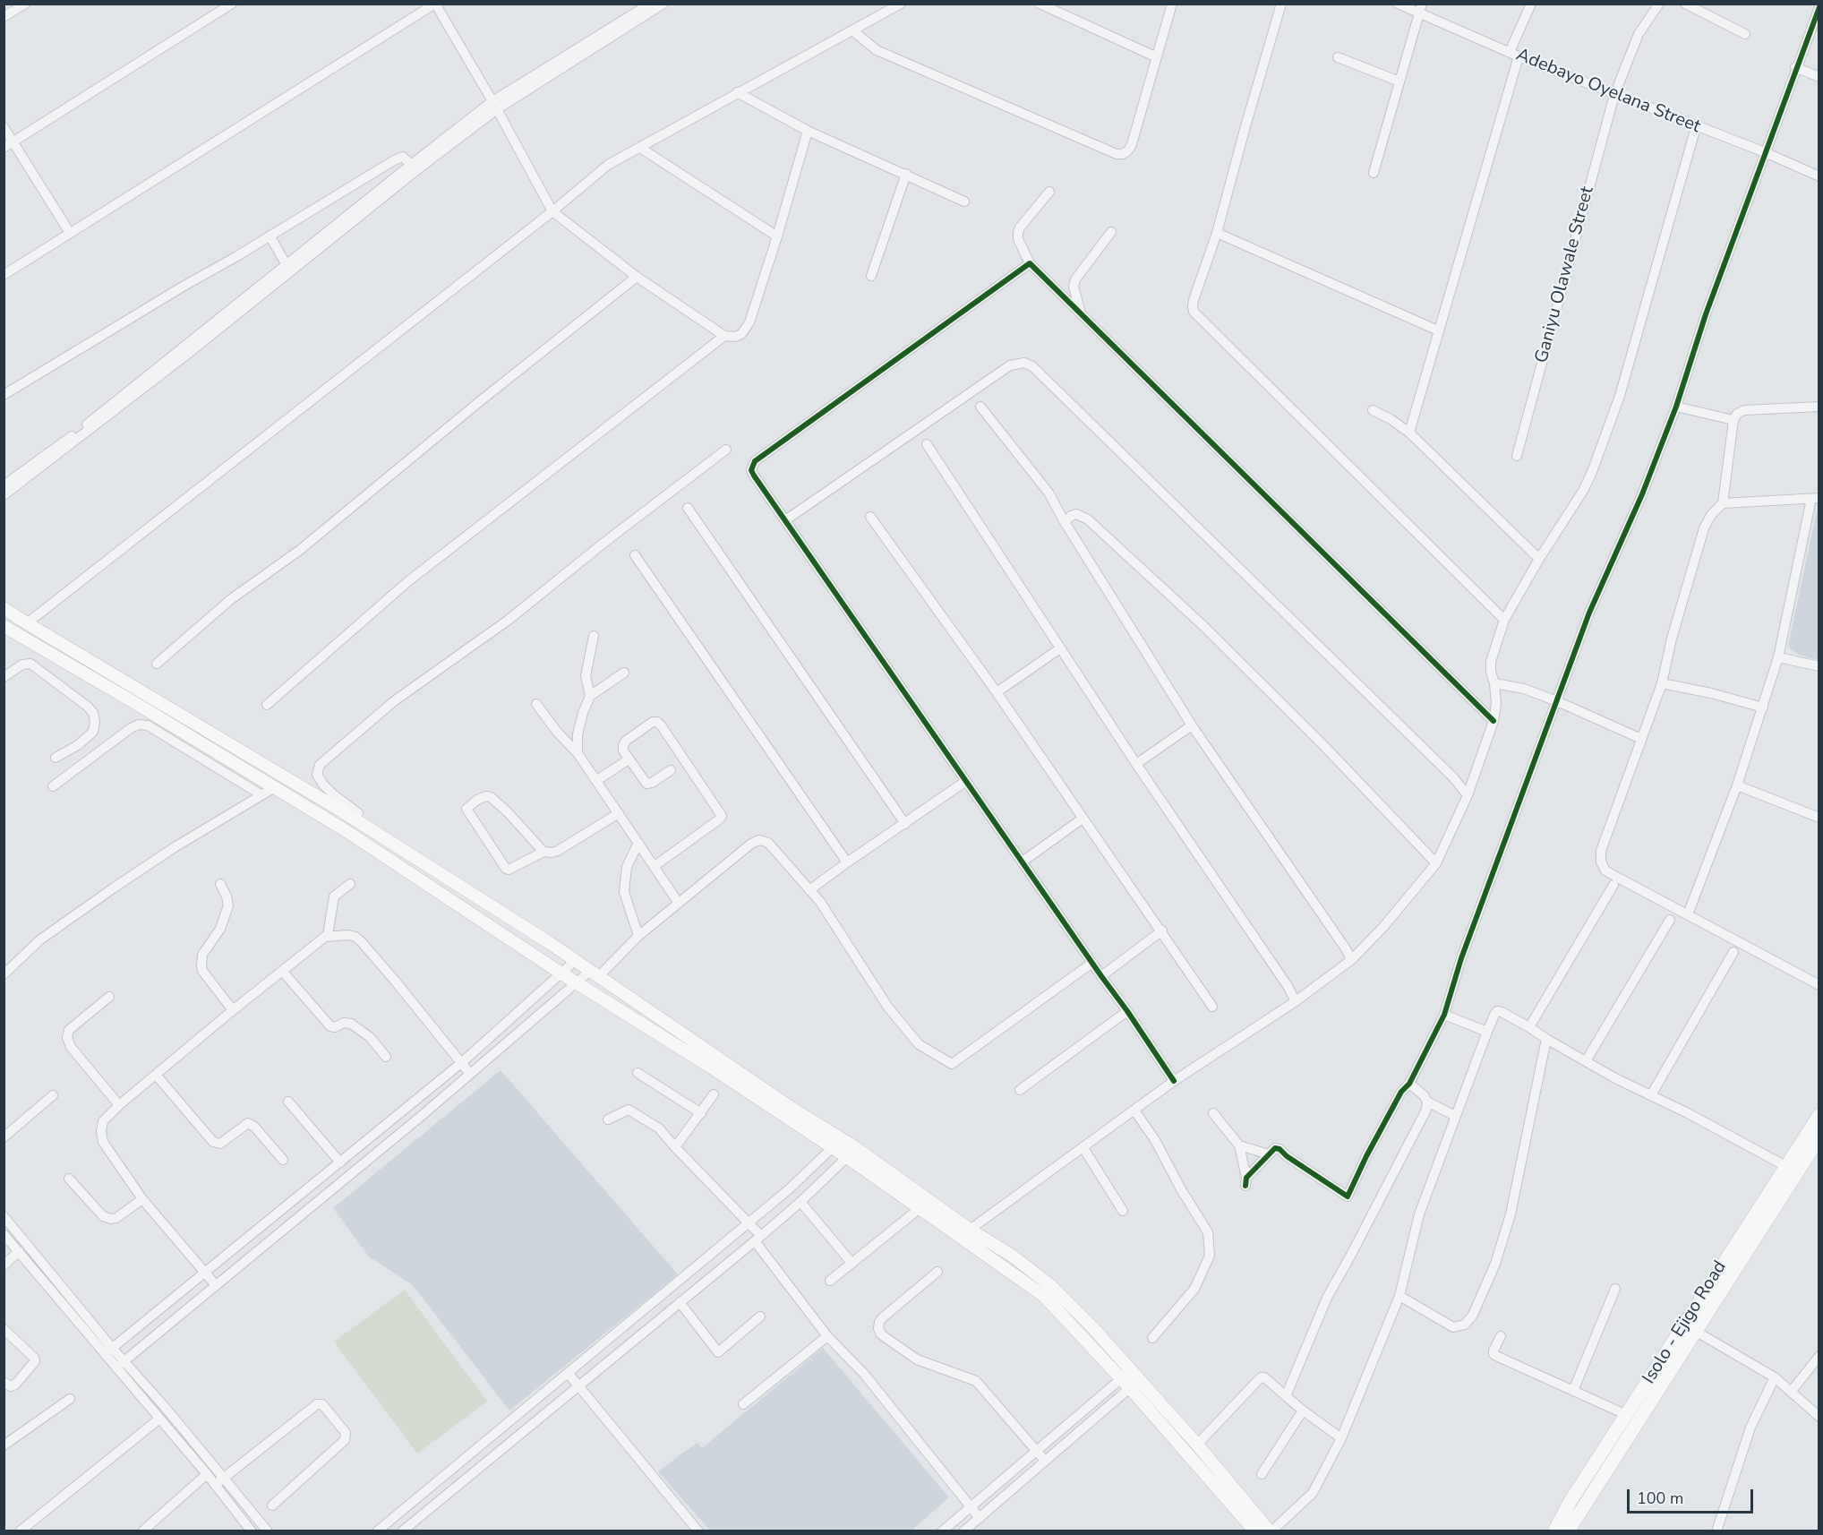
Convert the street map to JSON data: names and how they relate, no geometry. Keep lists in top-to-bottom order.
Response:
{
  "streets": {
    "main road": ["Isolo - Ejigo Road"],
    "street": ["Adebayo Oyelana Street", "Ganiyu Olawale Street"]
  },
  "crossings": [
    ["Adebayo Oyelana Street", "Ganiyu Olawale Street"]
  ],
  "scale_bar": "100 m"
}
